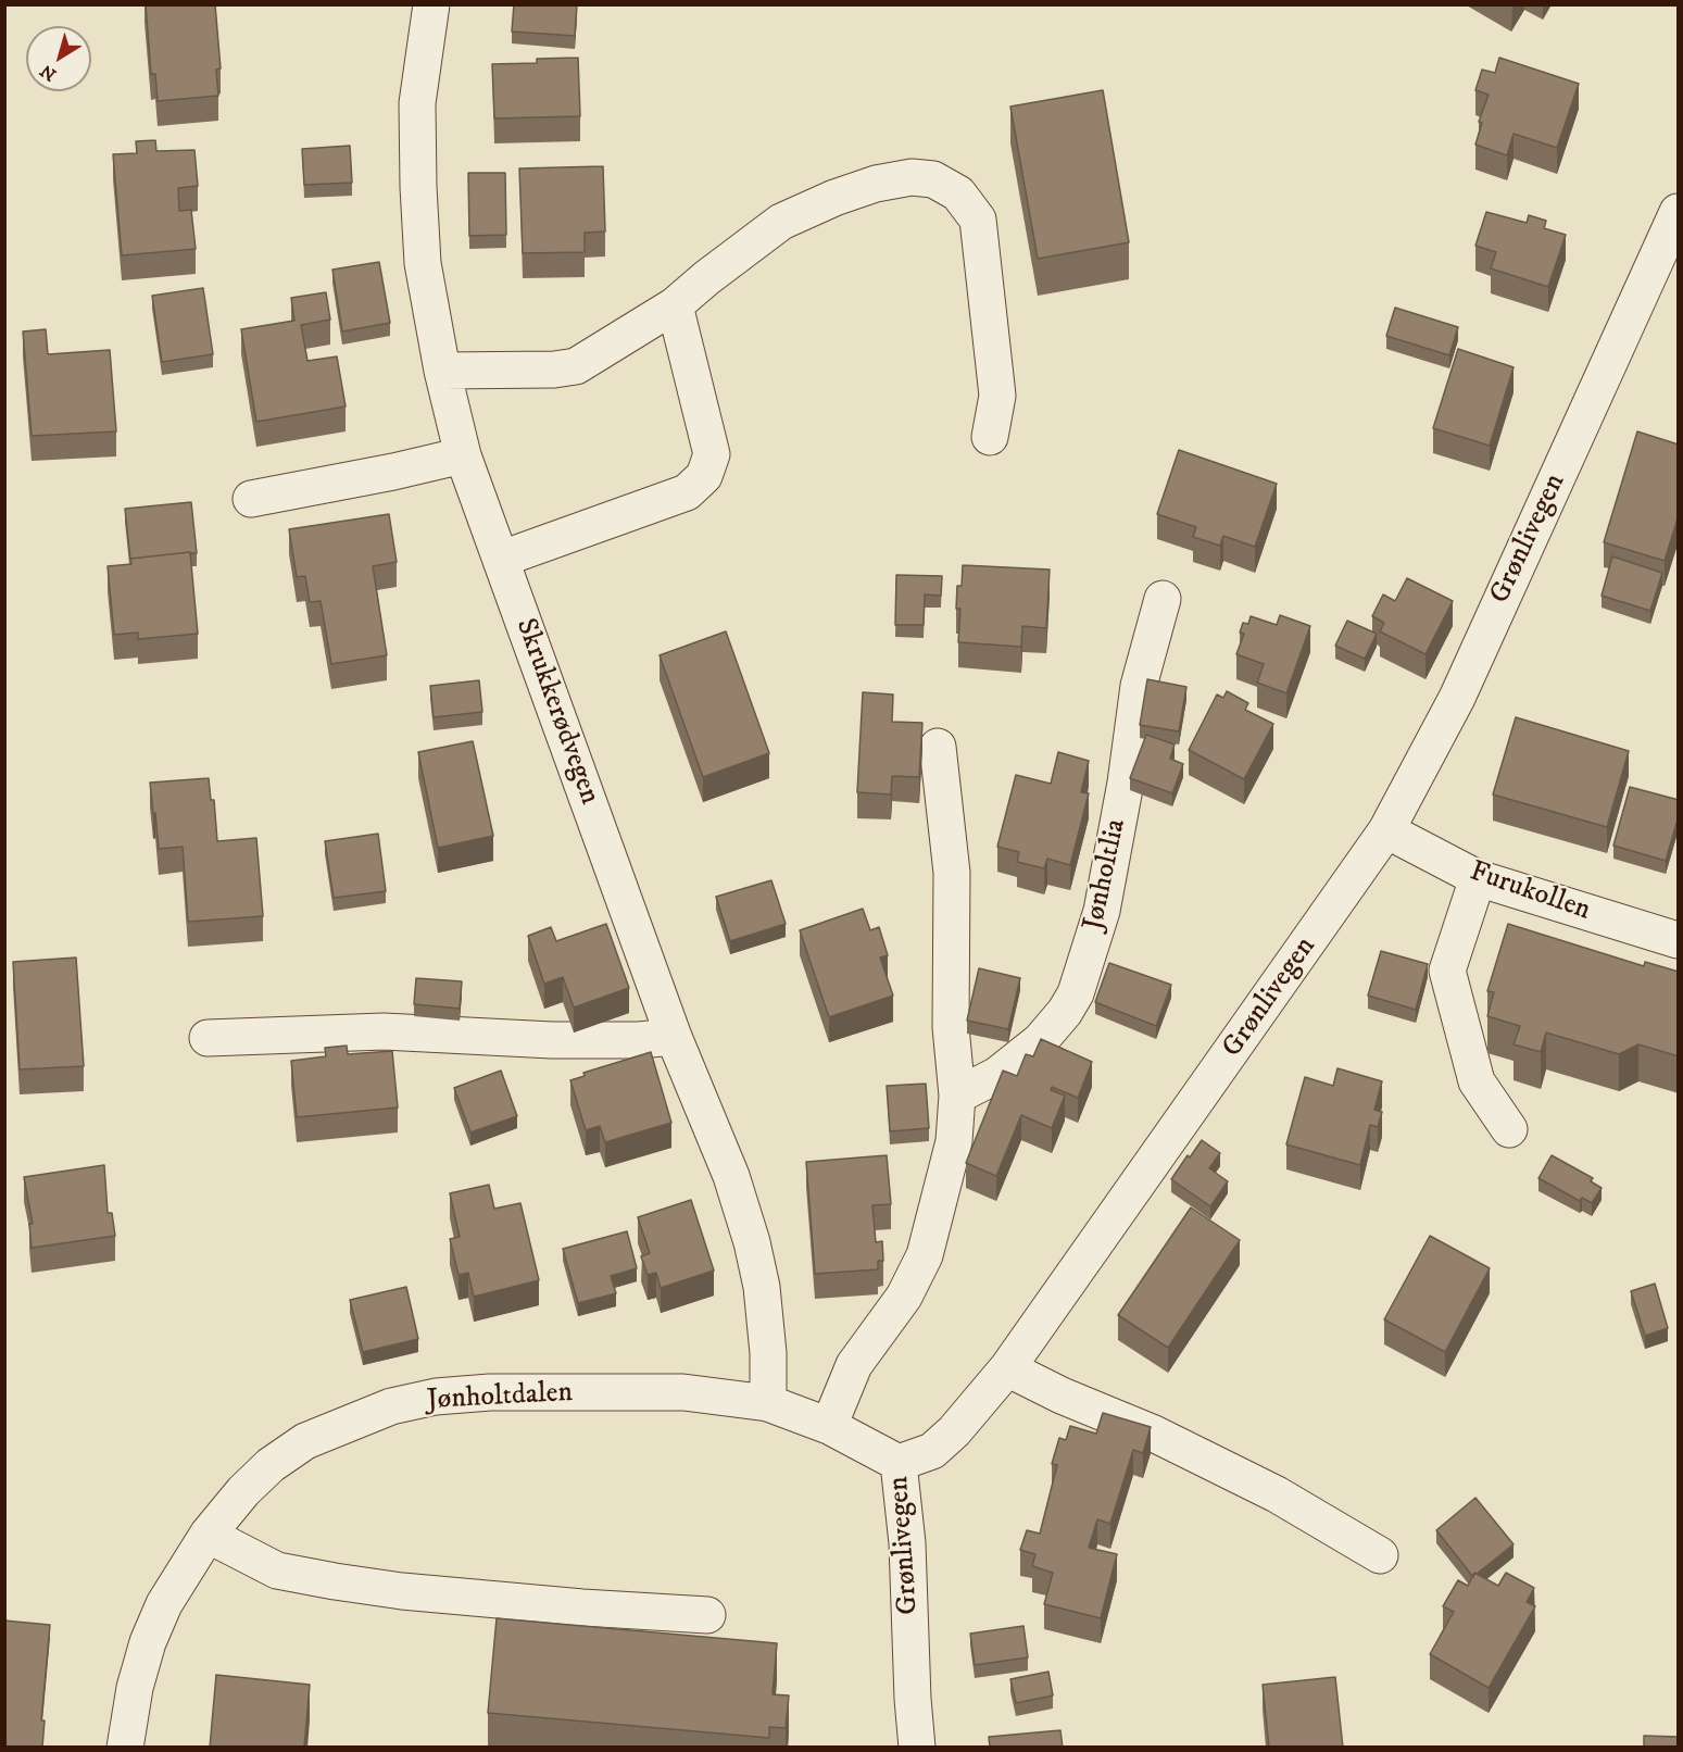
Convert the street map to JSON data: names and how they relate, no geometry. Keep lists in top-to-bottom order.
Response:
{
  "streets": {
    "street": [
      "Grønlivegen",
      "Skrukkerødvegen",
      "Jønholtlia",
      "Furukollen",
      "Jønholtdalen"
    ]
  },
  "crossings": [
    ["Grønlivegen", "Furukollen"],
    ["Grønlivegen", "Jønholtdalen"],
    ["Skrukkerødvegen", "Jønholtdalen"]
  ],
  "north": "bottom left"
}
